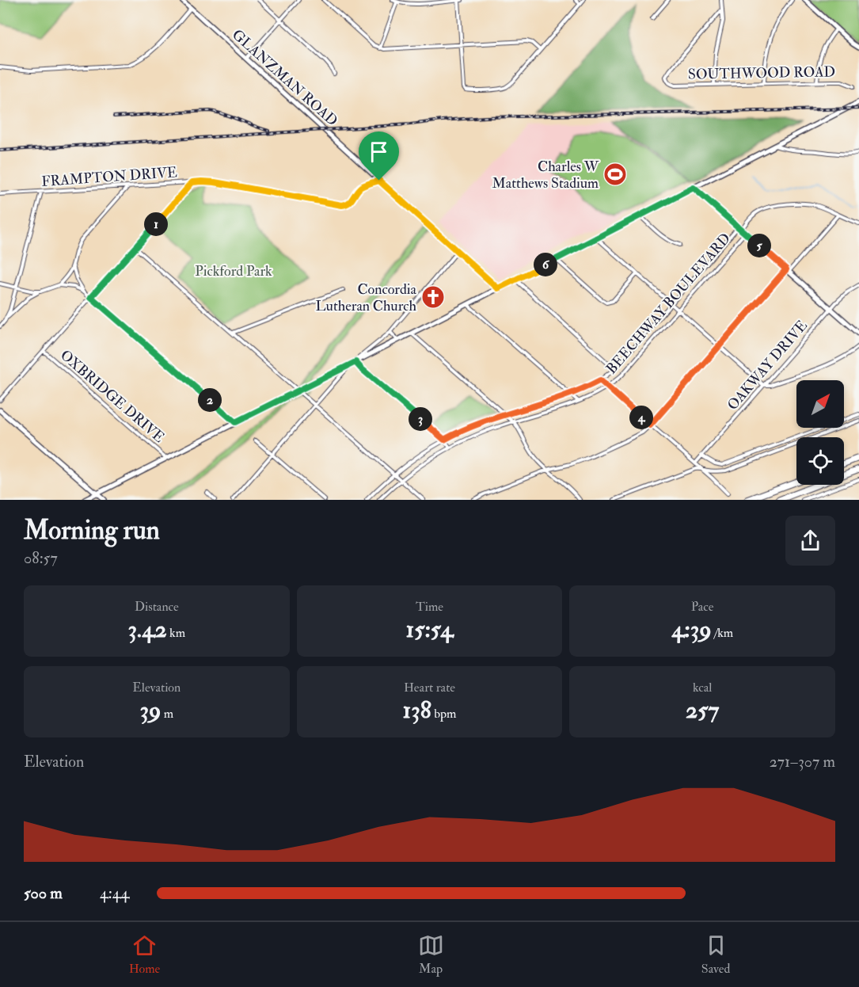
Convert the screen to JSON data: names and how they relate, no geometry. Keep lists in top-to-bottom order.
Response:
{
  "streets": {
    "main road": ["GLANZMAN ROAD"],
    "street": [
      "SOUTHWOOD ROAD",
      "FRAMPTON DRIVE",
      "BEECHWAY BOULEVARD",
      "OAKWAY DRIVE",
      "OXBRIDGE DRIVE"
    ]
  },
  "crossings": [
    ["GLANZMAN ROAD", "FRAMPTON DRIVE"]
  ],
  "parks": ["Pickford Park"],
  "places": {
    "sports": ["Charles W Matthews Stadium"],
    "church": ["Concordia Lutheran Church"]
  },
  "north": "top right",
  "page": {
    "pins": [
      "1",
      "5",
      "6",
      "2",
      "4",
      "3"
    ],
    "heading": ["Morning run", "08:57"],
    "stats": [
      ["Distance", "3.42 km"],
      ["Time", "15:54"],
      ["Pace", "4:39 /km"],
      ["Elevation", "39 m"],
      ["Heart rate", "138 bpm"],
      ["kcal", "257"]
    ],
    "chart": ["Elevation", "271–307 m"],
    "list": [
      {
        "name": "500 m",
        "note": "4:44"
      }
    ],
    "tabs": ["Home", "Map", "Saved"]
  }
}
